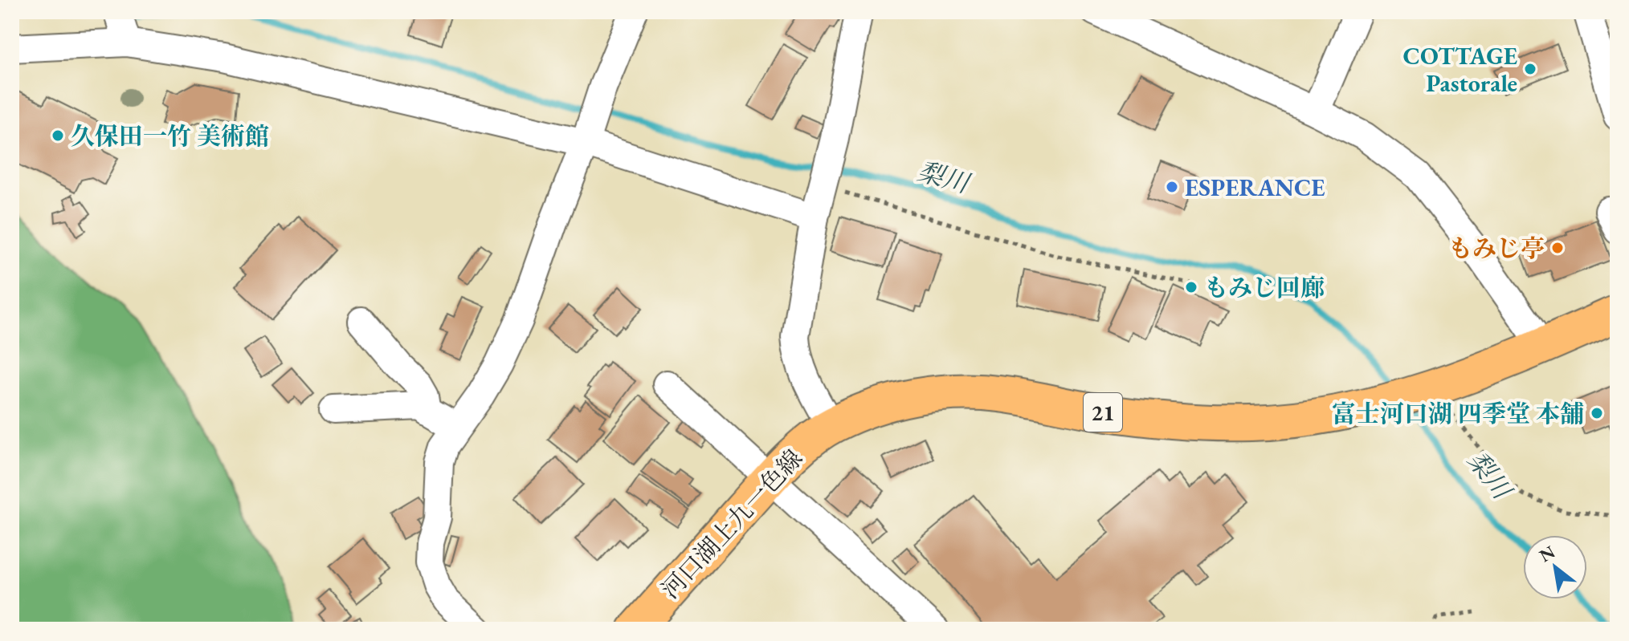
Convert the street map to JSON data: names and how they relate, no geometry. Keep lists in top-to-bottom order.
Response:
{
  "streets": {
    "main road": ["21", "河口湖上九一色線"]
  },
  "water": ["梨川"],
  "places": [
    "COTTAGE Pastorale",
    "久保田一竹 美術館",
    "ESPERANCE",
    "もみじ亭",
    "もみじ回廊",
    "富士河口湖 四季堂 本舗"
  ],
  "north": "top left"
}
